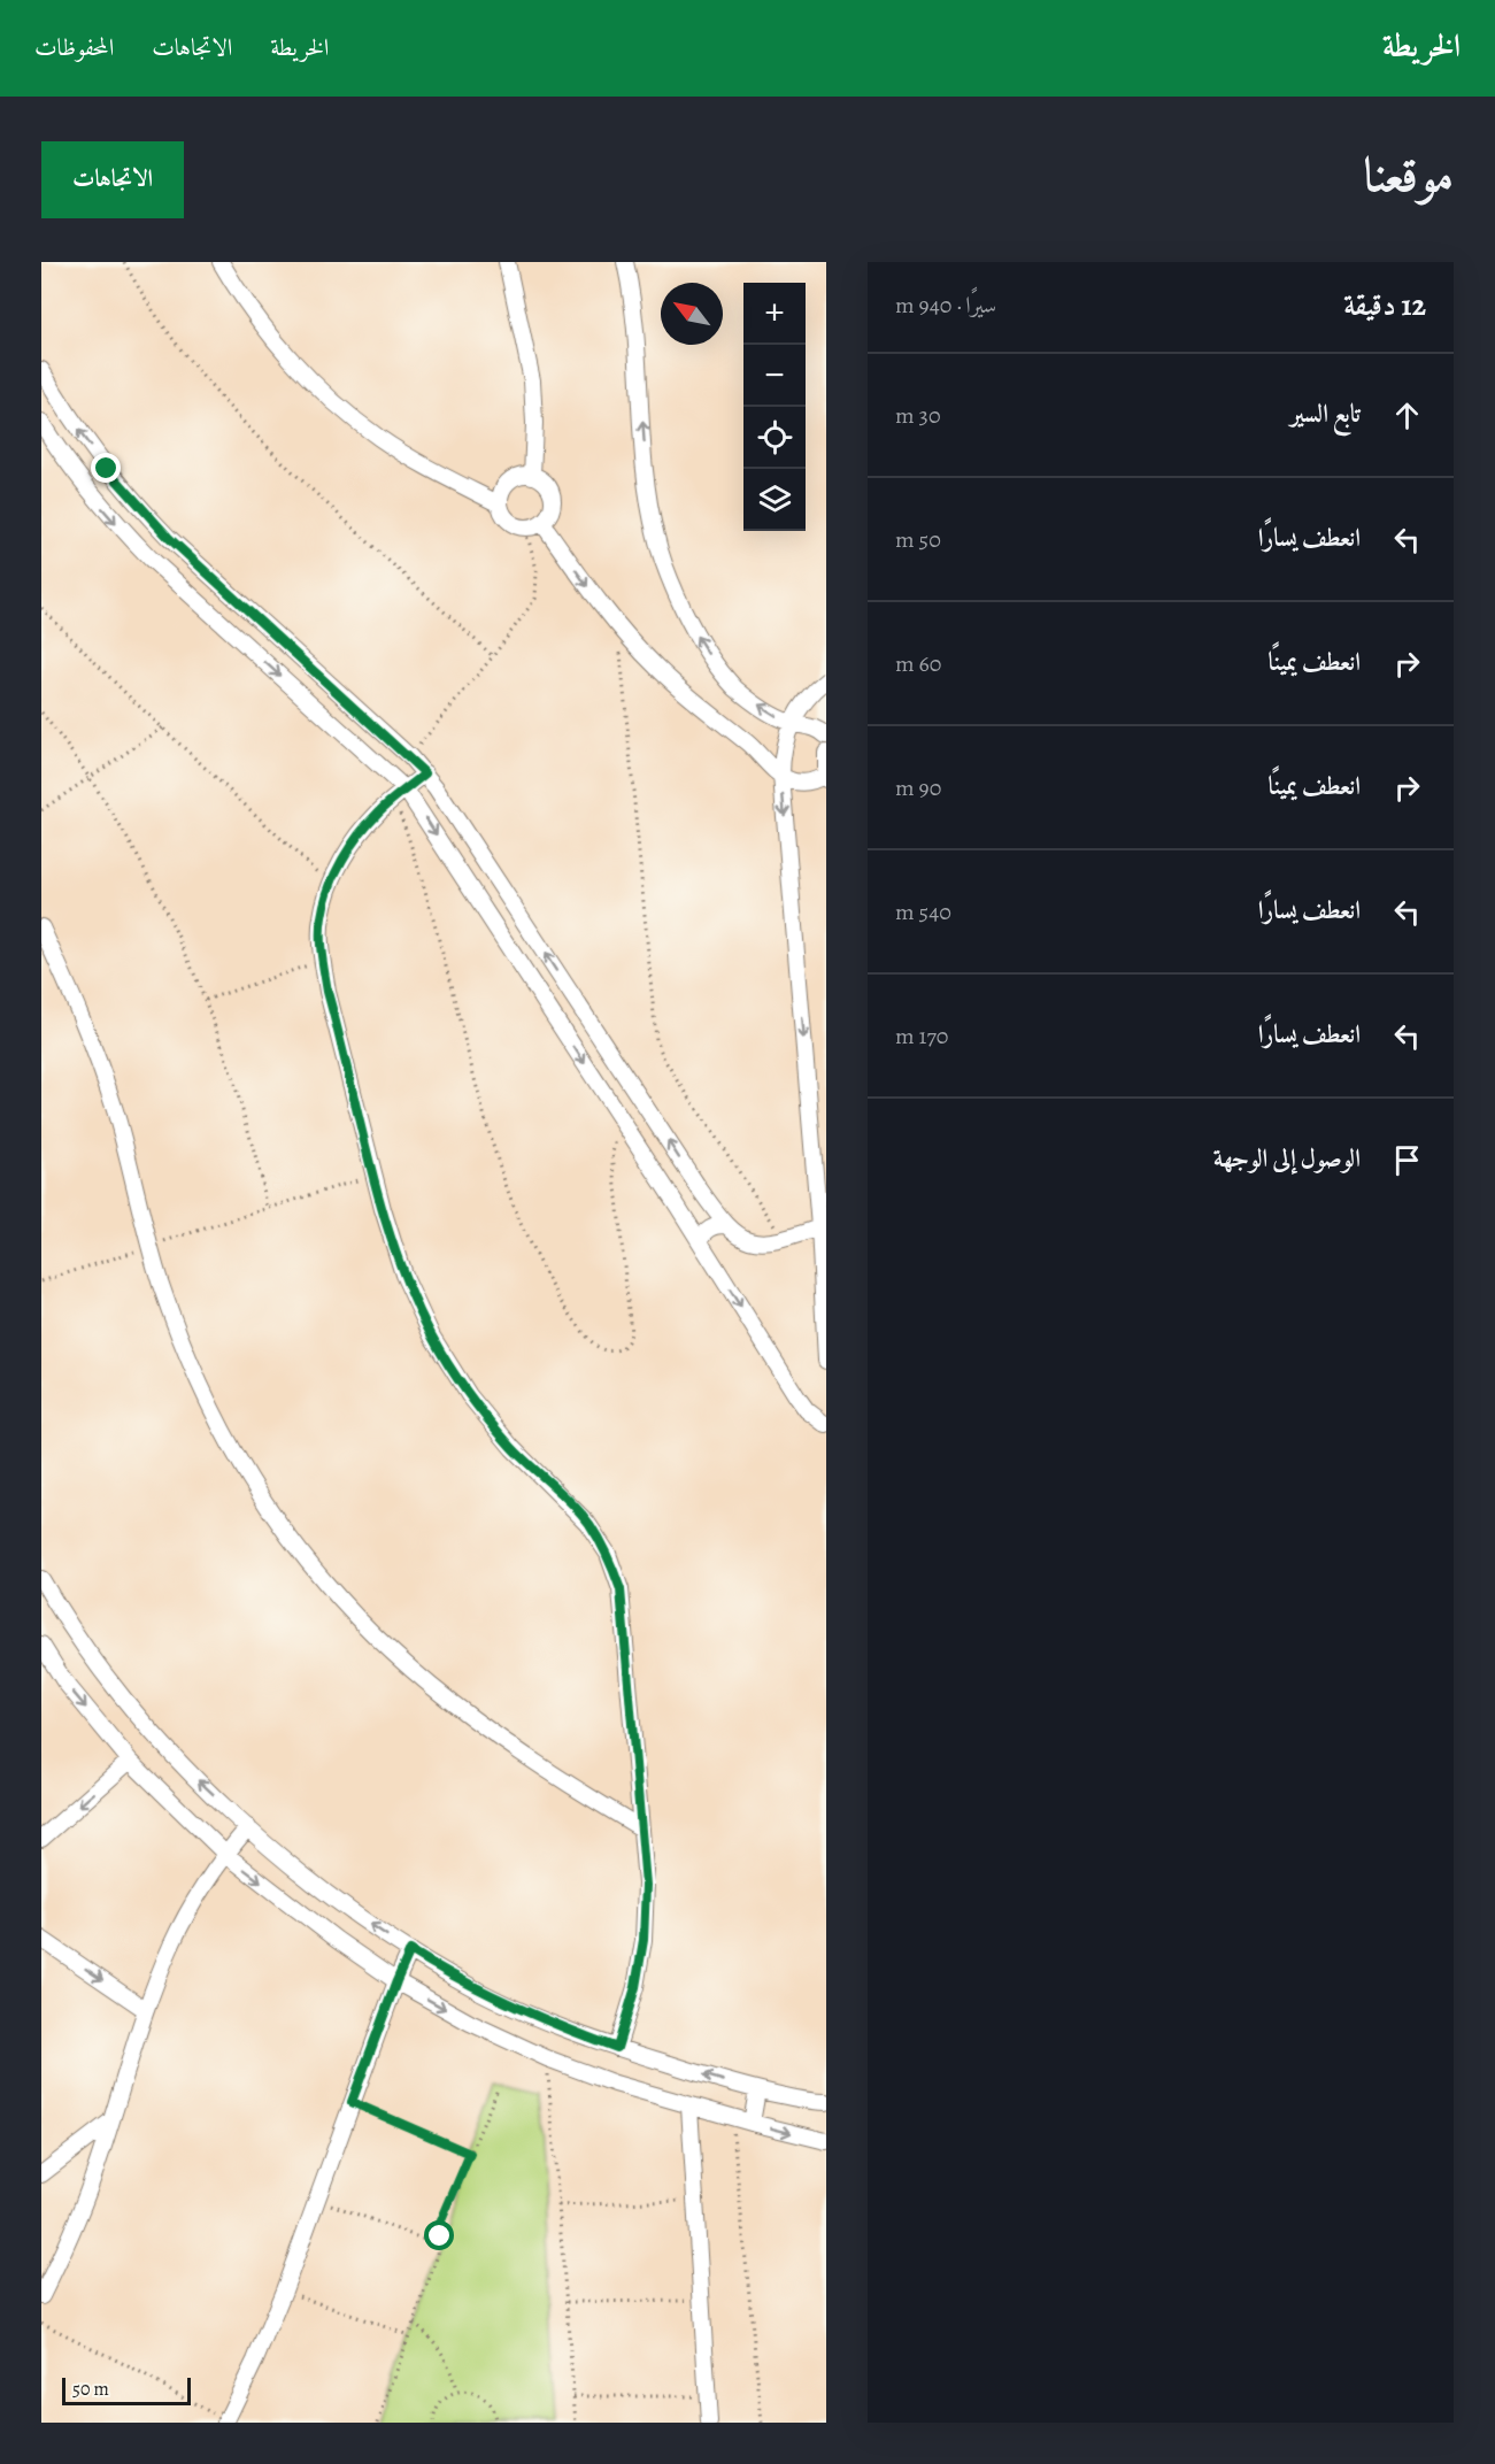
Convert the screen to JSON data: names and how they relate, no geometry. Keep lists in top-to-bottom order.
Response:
{
  "scale_bar": "50 m",
  "north": "top left",
  "page": {
    "header": "الخريطة",
    "nav": ["الخريطة", "الاتجاهات", "المحفوظات"],
    "title": "موقعنا",
    "buttons": "الاتجاهات",
    "heading": ["12 دقيقة", "سيرًا · 940 m"],
    "map_buttons": ["+", "−"],
    "list": [
      ["تابع السير", "30 m"],
      ["انعطف يسارًا", "50 m"],
      ["انعطف يمينًا", "60 m"],
      ["انعطف يمينًا", "90 m"],
      ["انعطف يسارًا", "540 m"],
      ["انعطف يسارًا", "170 m"],
      "الوصول إلى الوجهة"
    ],
    "scale": "50 m"
  }
}
